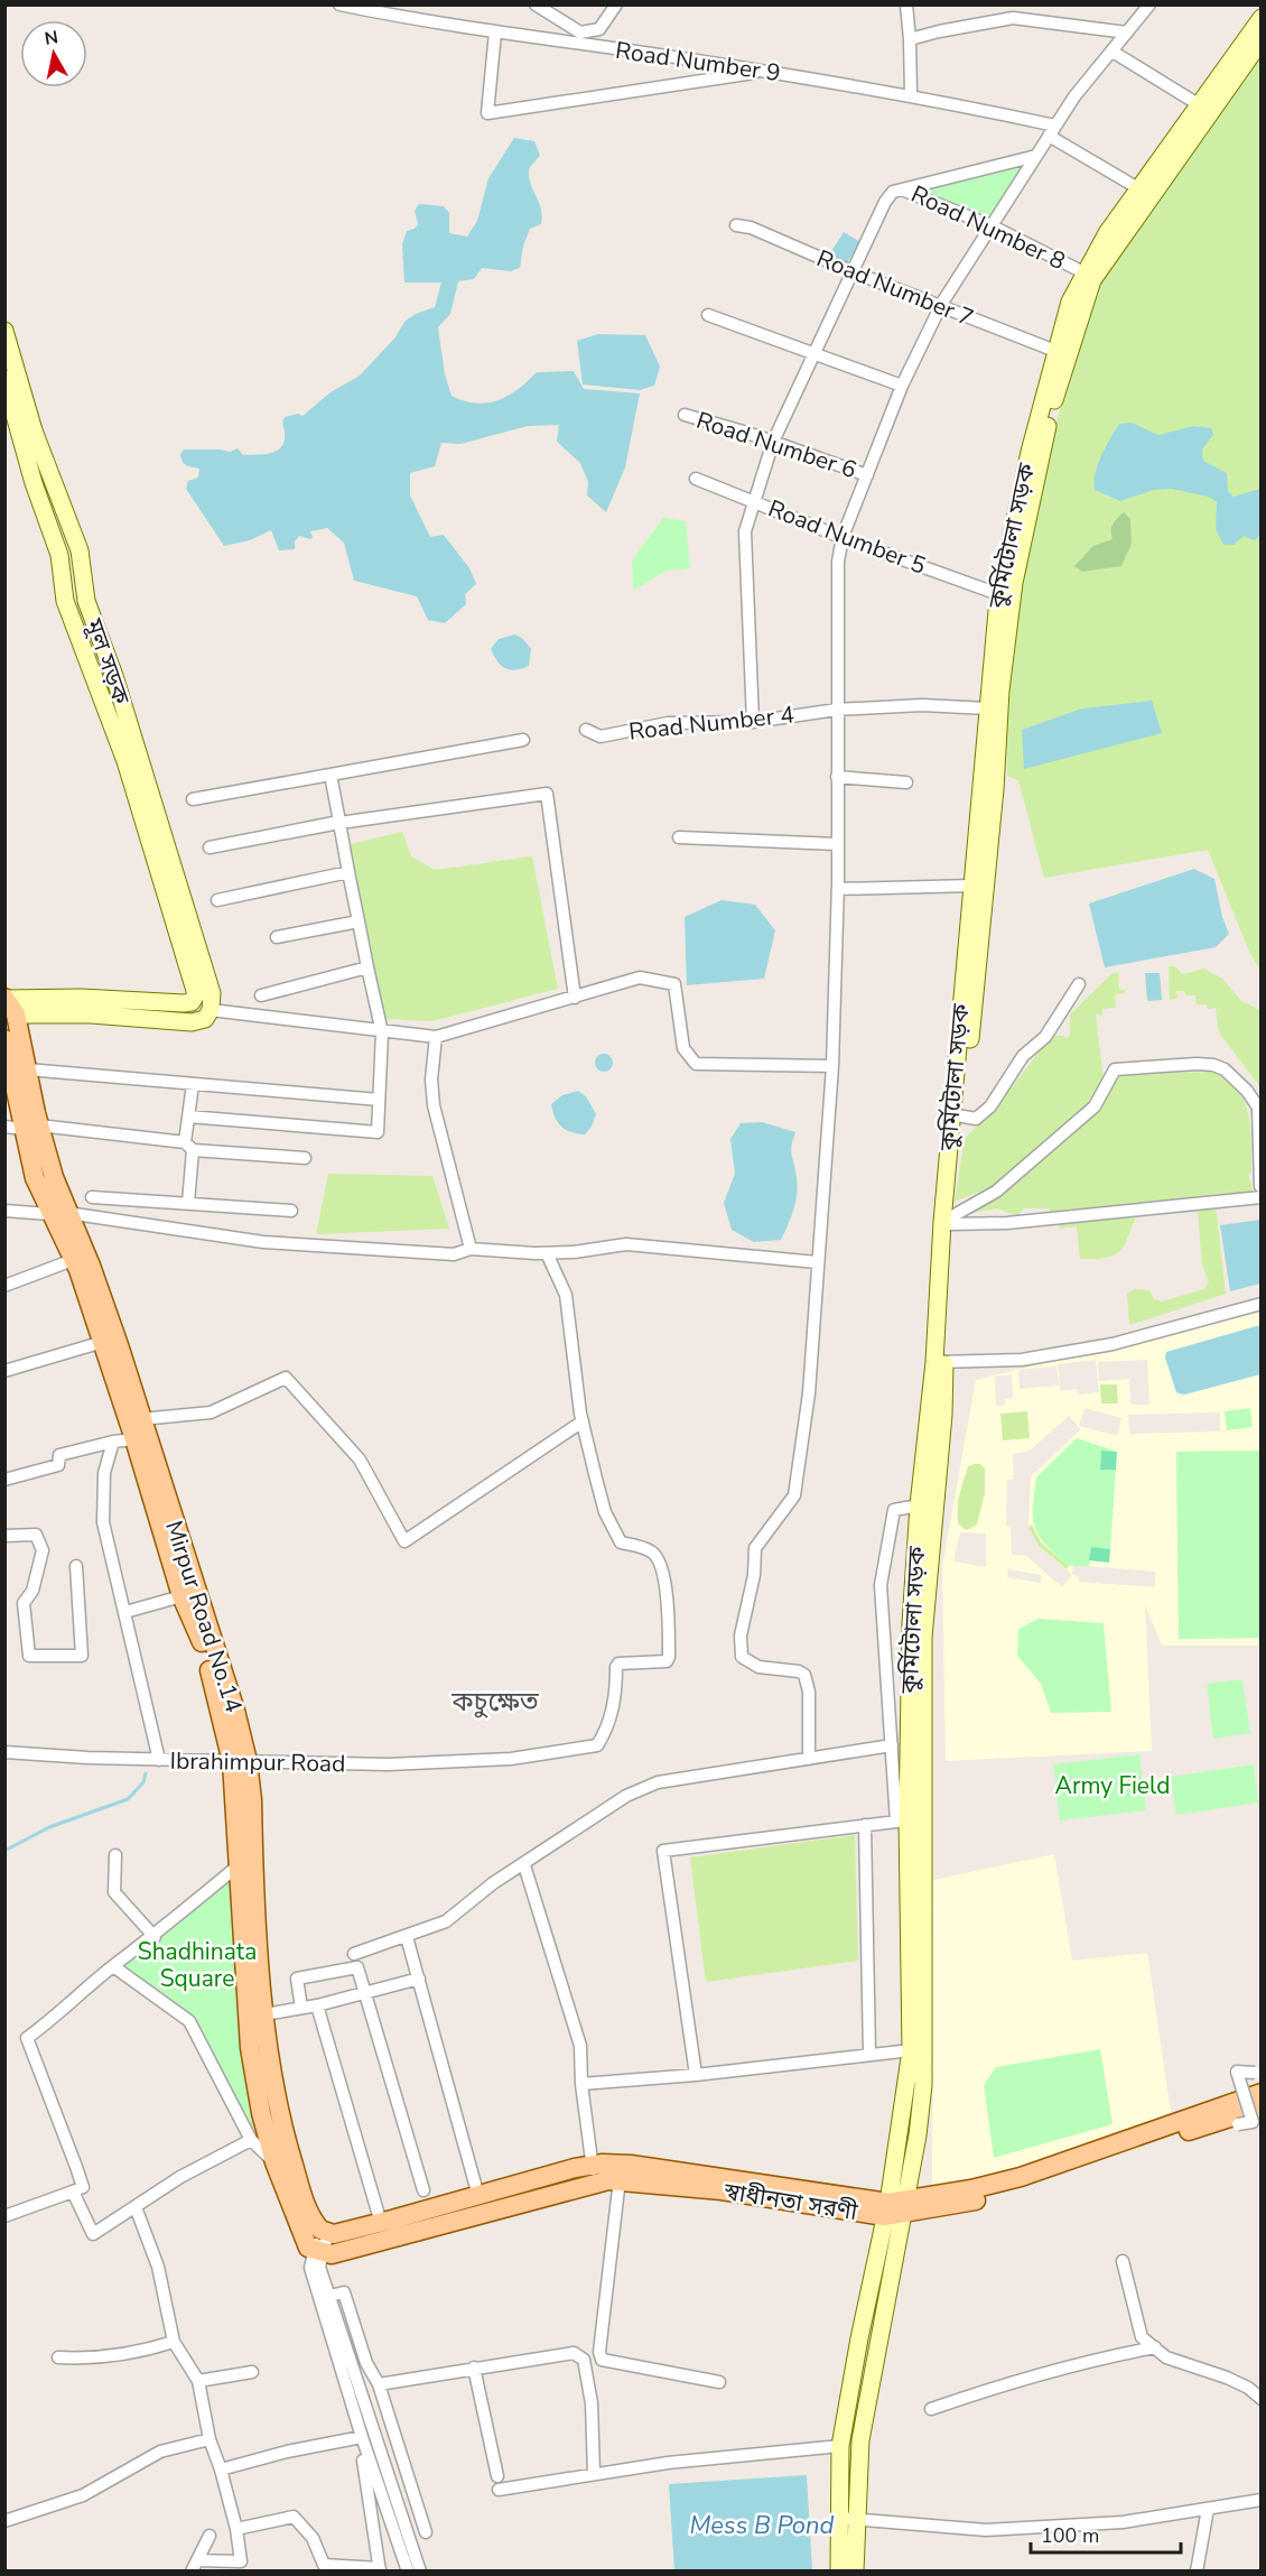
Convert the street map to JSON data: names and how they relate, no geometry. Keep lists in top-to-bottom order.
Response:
{
  "streets": {
    "main road": [
      "কুর্মিটোলা সড়ক",
      "মূল সড়ক",
      "Mirpur Road No.14",
      "স্বাধীনতা সরণী"
    ],
    "street": [
      "Road Number 9",
      "Road Number 8",
      "Road Number 7",
      "Road Number 6",
      "Road Number 5",
      "Road Number 4",
      "Ibrahimpur Road"
    ]
  },
  "crossings": [
    ["Road Number 9", "কুর্মিটোলা সড়ক"],
    ["Road Number 8", "কুর্মিটোলা সড়ক"],
    ["Road Number 7", "কুর্মিটোলা সড়ক"],
    ["কুর্মিটোলা সড়ক", "Road Number 5"],
    ["কুর্মিটোলা সড়ক", "Road Number 4"],
    ["কুর্মিটোলা সড়ক", "স্বাধীনতা সরণী"],
    ["Mirpur Road No.14", "Ibrahimpur Road"],
    ["Mirpur Road No.14", "স্বাধীনতা সরণী"]
  ],
  "districts": ["কচুক্ষেত"],
  "water": ["Mess B Pond"],
  "parks": ["Army Field", "Shadhinata Square"],
  "scale_bar": "100 m",
  "north": "top"
}
